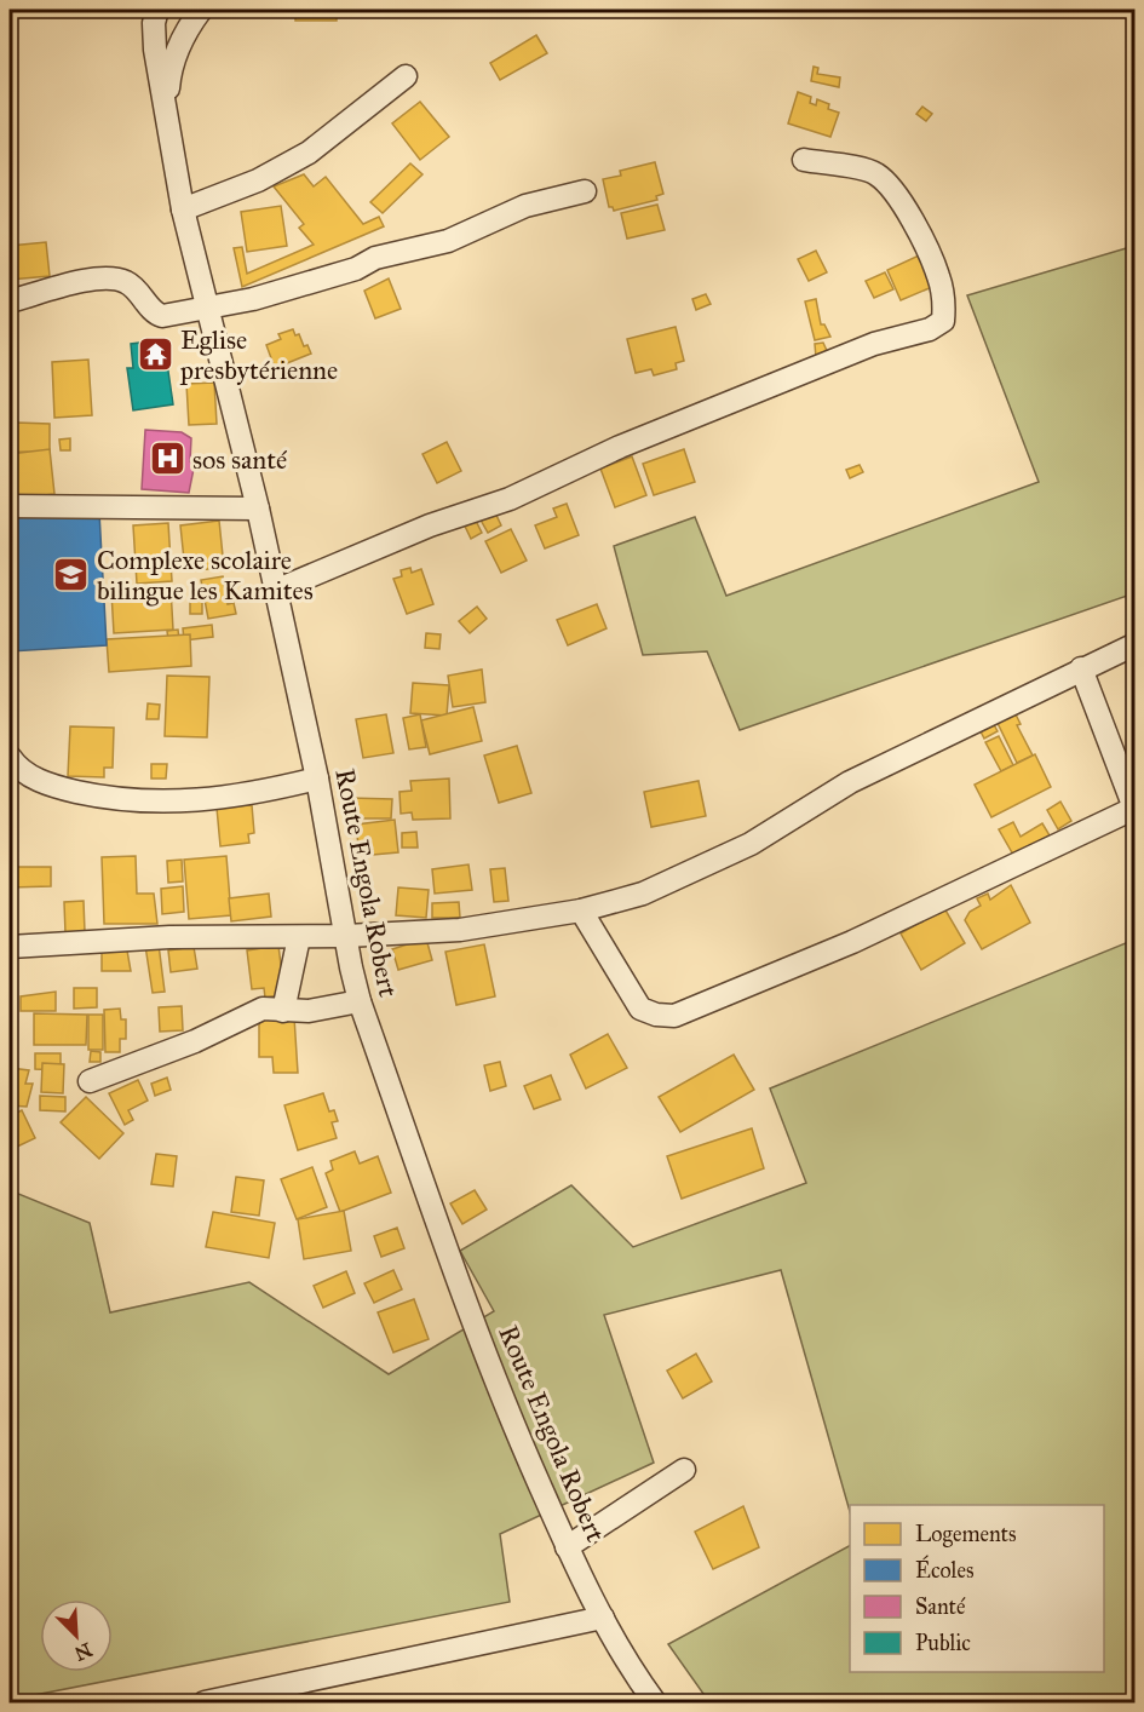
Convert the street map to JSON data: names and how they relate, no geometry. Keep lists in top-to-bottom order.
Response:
{
  "streets": {
    "street": ["Route Engola Robert"]
  },
  "places": {
    "temple": ["Eglise presbytérienne"],
    "hospital": ["sos santé"],
    "school or university": ["Complexe scolaire bilingue les Kamites"]
  },
  "legend": [
    "Logements",
    "Écoles",
    "Santé",
    "Public"
  ],
  "north": "bottom right"
}
